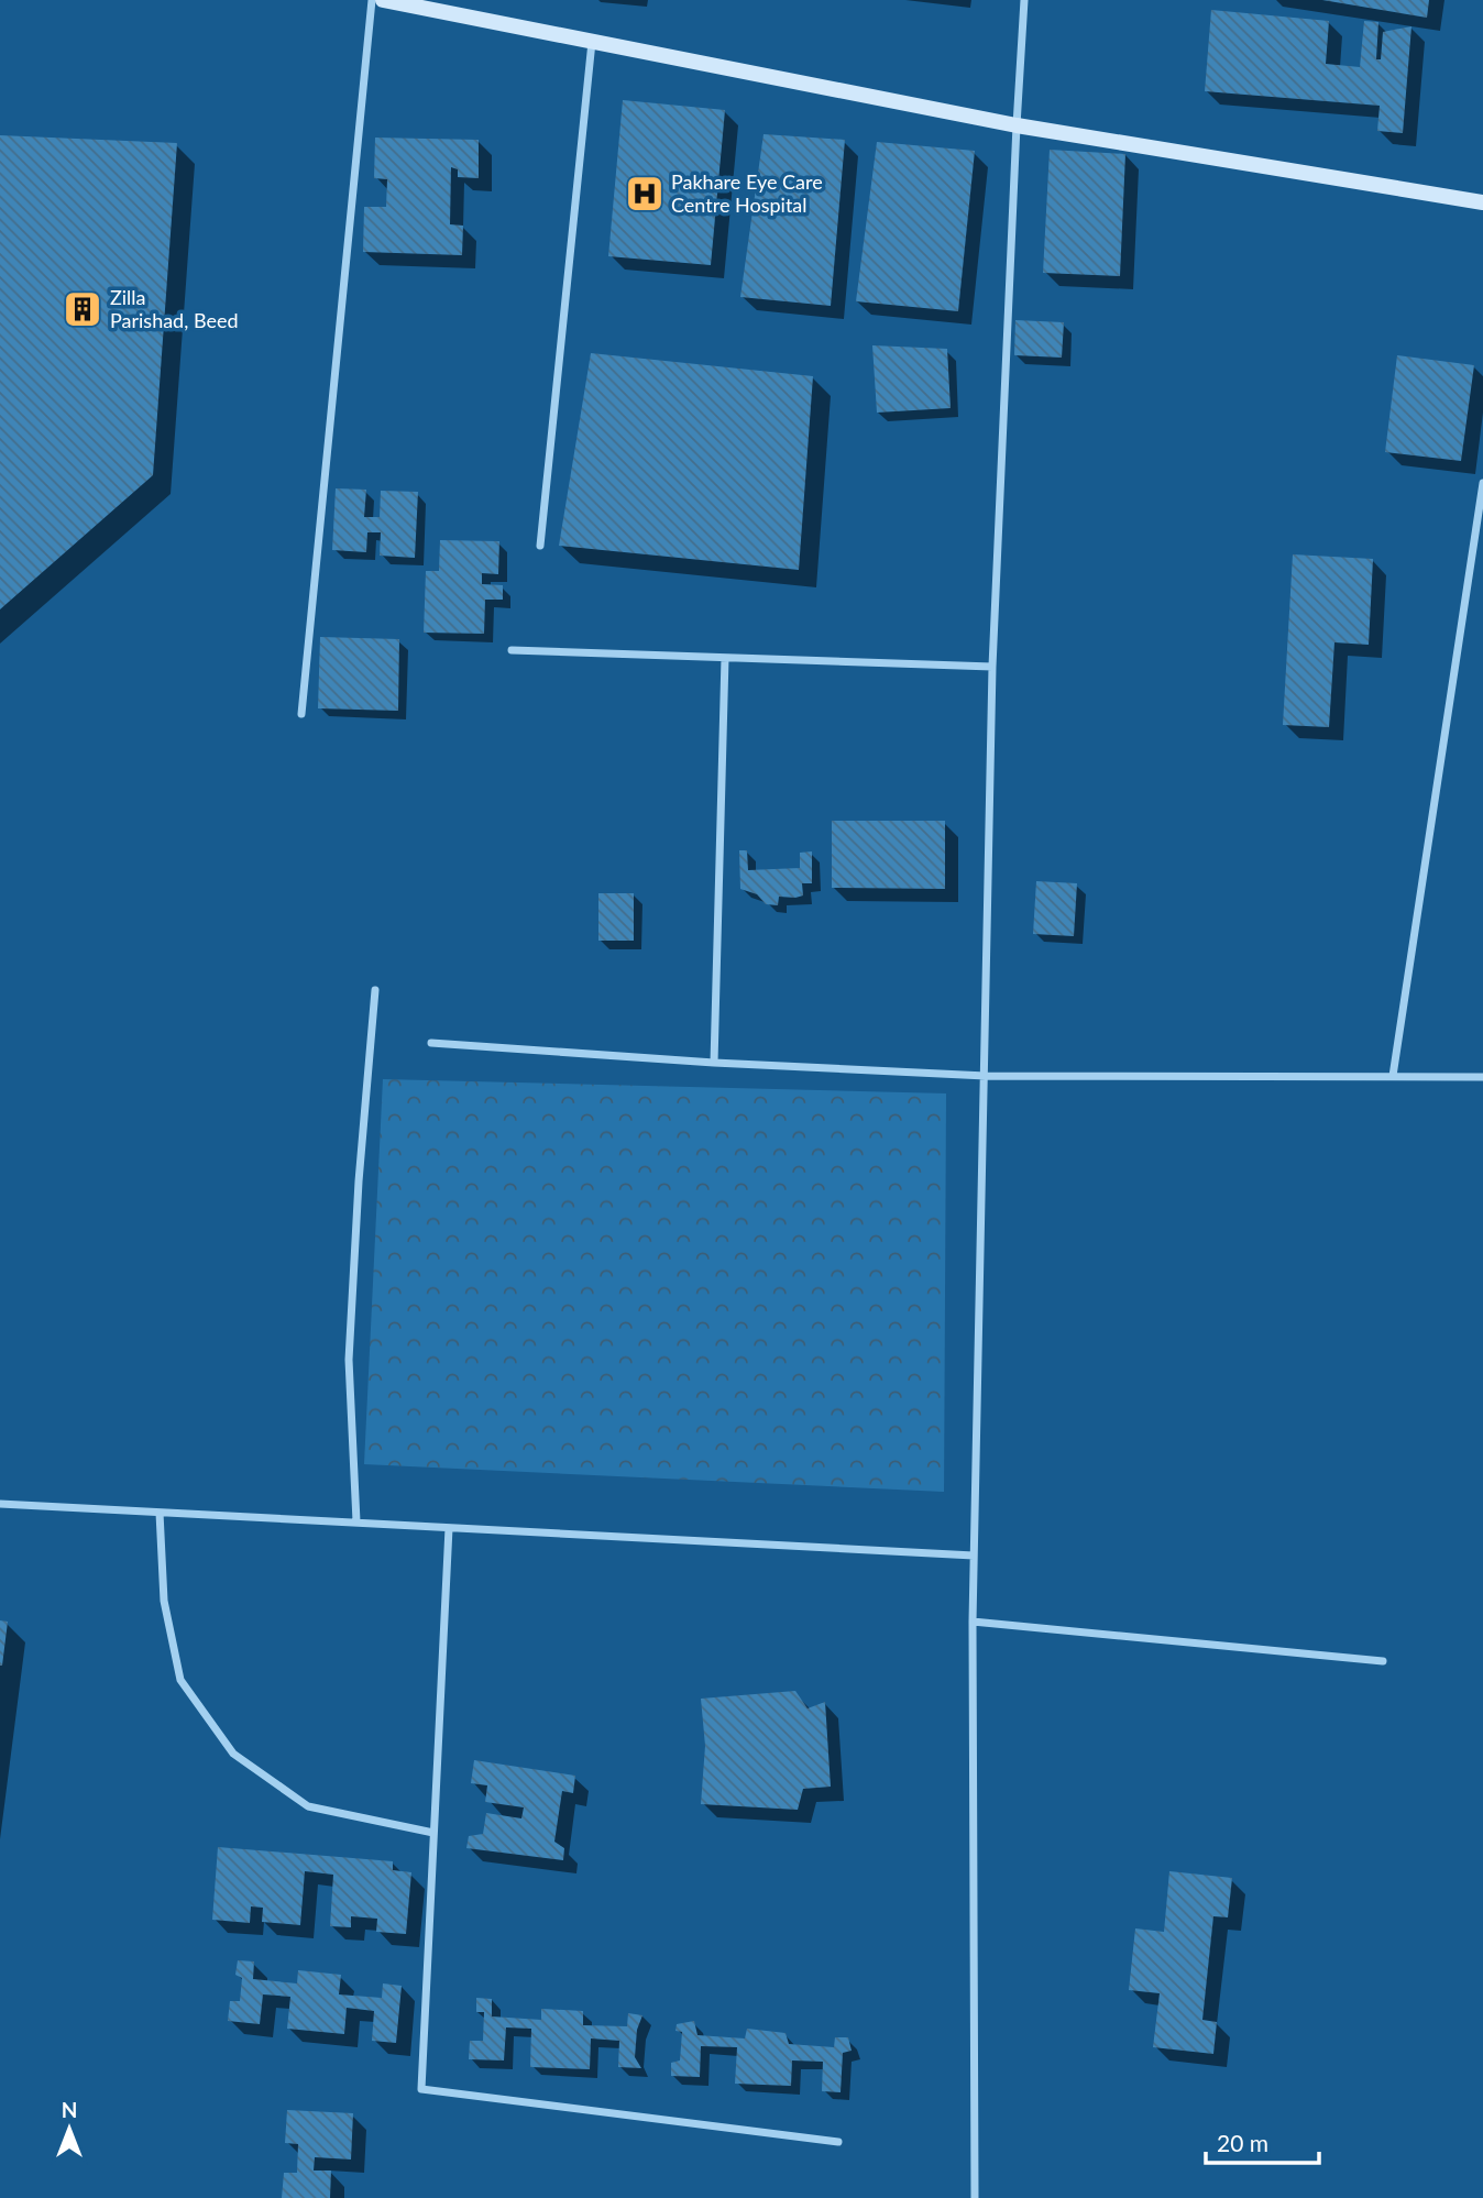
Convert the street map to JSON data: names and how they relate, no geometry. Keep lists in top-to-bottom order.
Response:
{
  "places": {
    "hospital": ["Pakhare Eye Care Centre Hospital"],
    "building": ["Zilla Parishad, Beed"]
  },
  "scale_bar": "20 m",
  "north": "top"
}
